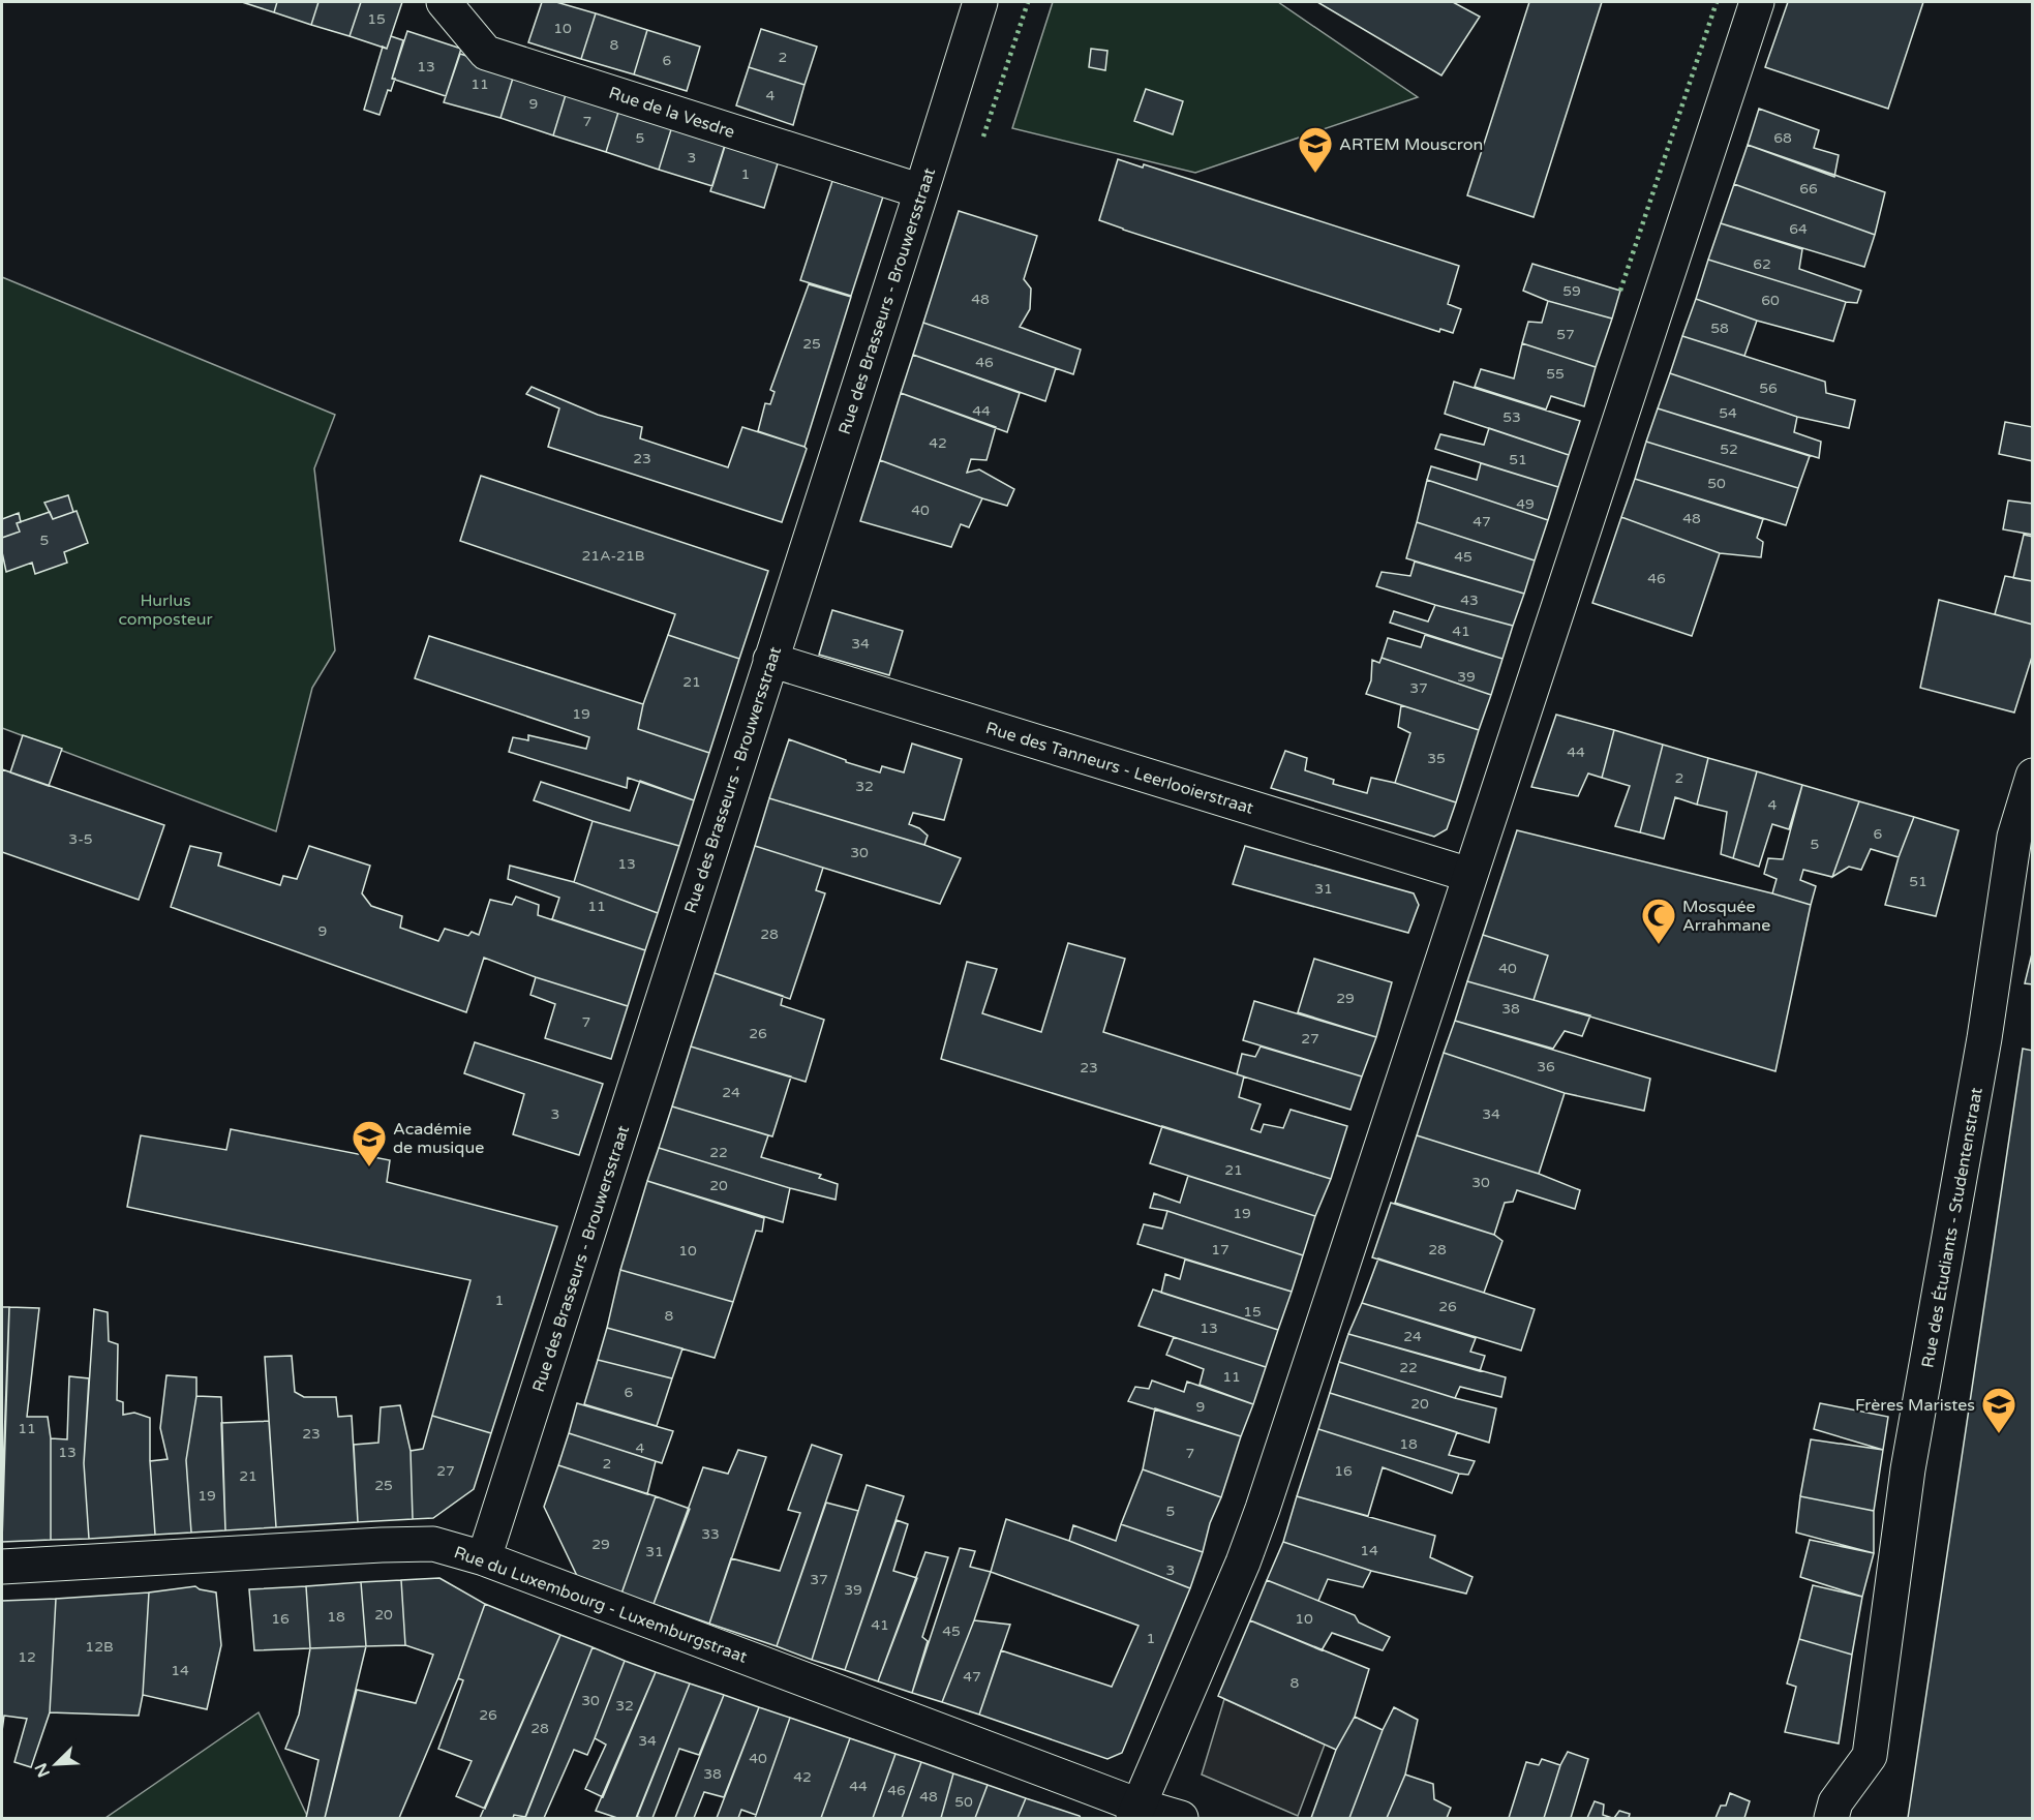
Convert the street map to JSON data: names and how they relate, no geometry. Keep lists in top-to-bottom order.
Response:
{
  "streets": {
    "street": [
      "Rue de la Vesdre",
      "Rue des Brasseurs - Brouwersstraat",
      "Rue des Tanneurs - Leerlooierstraat",
      "Rue des Étudiants - Studentenstraat",
      "Rue du Luxembourg - Luxemburgstraat"
    ]
  },
  "crossings": [
    ["Rue de la Vesdre", "Rue des Brasseurs - Brouwersstraat"],
    ["Rue des Brasseurs - Brouwersstraat", "Rue des Tanneurs - Leerlooierstraat"],
    ["Rue des Brasseurs - Brouwersstraat", "Rue du Luxembourg - Luxemburgstraat"]
  ],
  "parks": ["Hurlus composteur"],
  "places": {
    "school or university": ["ARTEM Mouscron", "Académie de musique", "Frères Maristes"],
    "mosque": ["Mosquée Arrahmane"]
  },
  "house_numbers": [
    "15",
    "10",
    "8",
    "2",
    "6",
    "13",
    "11",
    "4",
    "9",
    "7",
    "5",
    "68",
    "3",
    "1",
    "66",
    "64",
    "62",
    "59",
    "48",
    "60",
    "58",
    "57",
    "25",
    "46",
    "55",
    "56",
    "44",
    "54",
    "53",
    "42",
    "52",
    "23",
    "51",
    "50",
    "49",
    "40",
    "48",
    "47",
    "5",
    "21A-21B",
    "45",
    "46",
    "43",
    "41",
    "34",
    "39",
    "21",
    "37",
    "19",
    "44",
    "35",
    "2",
    "32",
    "4",
    "6",
    "3-5",
    "5",
    "30",
    "13",
    "51",
    "31",
    "11",
    "9",
    "28",
    "40",
    "29",
    "38",
    "7",
    "26",
    "27",
    "36",
    "23",
    "24",
    "3",
    "34",
    "22",
    "21",
    "30",
    "20",
    "19",
    "17",
    "28",
    "10",
    "1",
    "26",
    "15",
    "8",
    "13",
    "24",
    "22",
    "11",
    "6",
    "20",
    "9",
    "11",
    "23",
    "18",
    "4",
    "13",
    "7",
    "2",
    "27",
    "16",
    "21",
    "25",
    "19",
    "5",
    "33",
    "29",
    "14",
    "31",
    "3",
    "37",
    "39",
    "20",
    "18",
    "16",
    "10",
    "41",
    "45",
    "1",
    "12B",
    "12",
    "14",
    "47",
    "8",
    "30",
    "32",
    "26",
    "28",
    "34",
    "40",
    "38",
    "42",
    "44",
    "46",
    "48",
    "50"
  ],
  "north": "bottom left"
}
